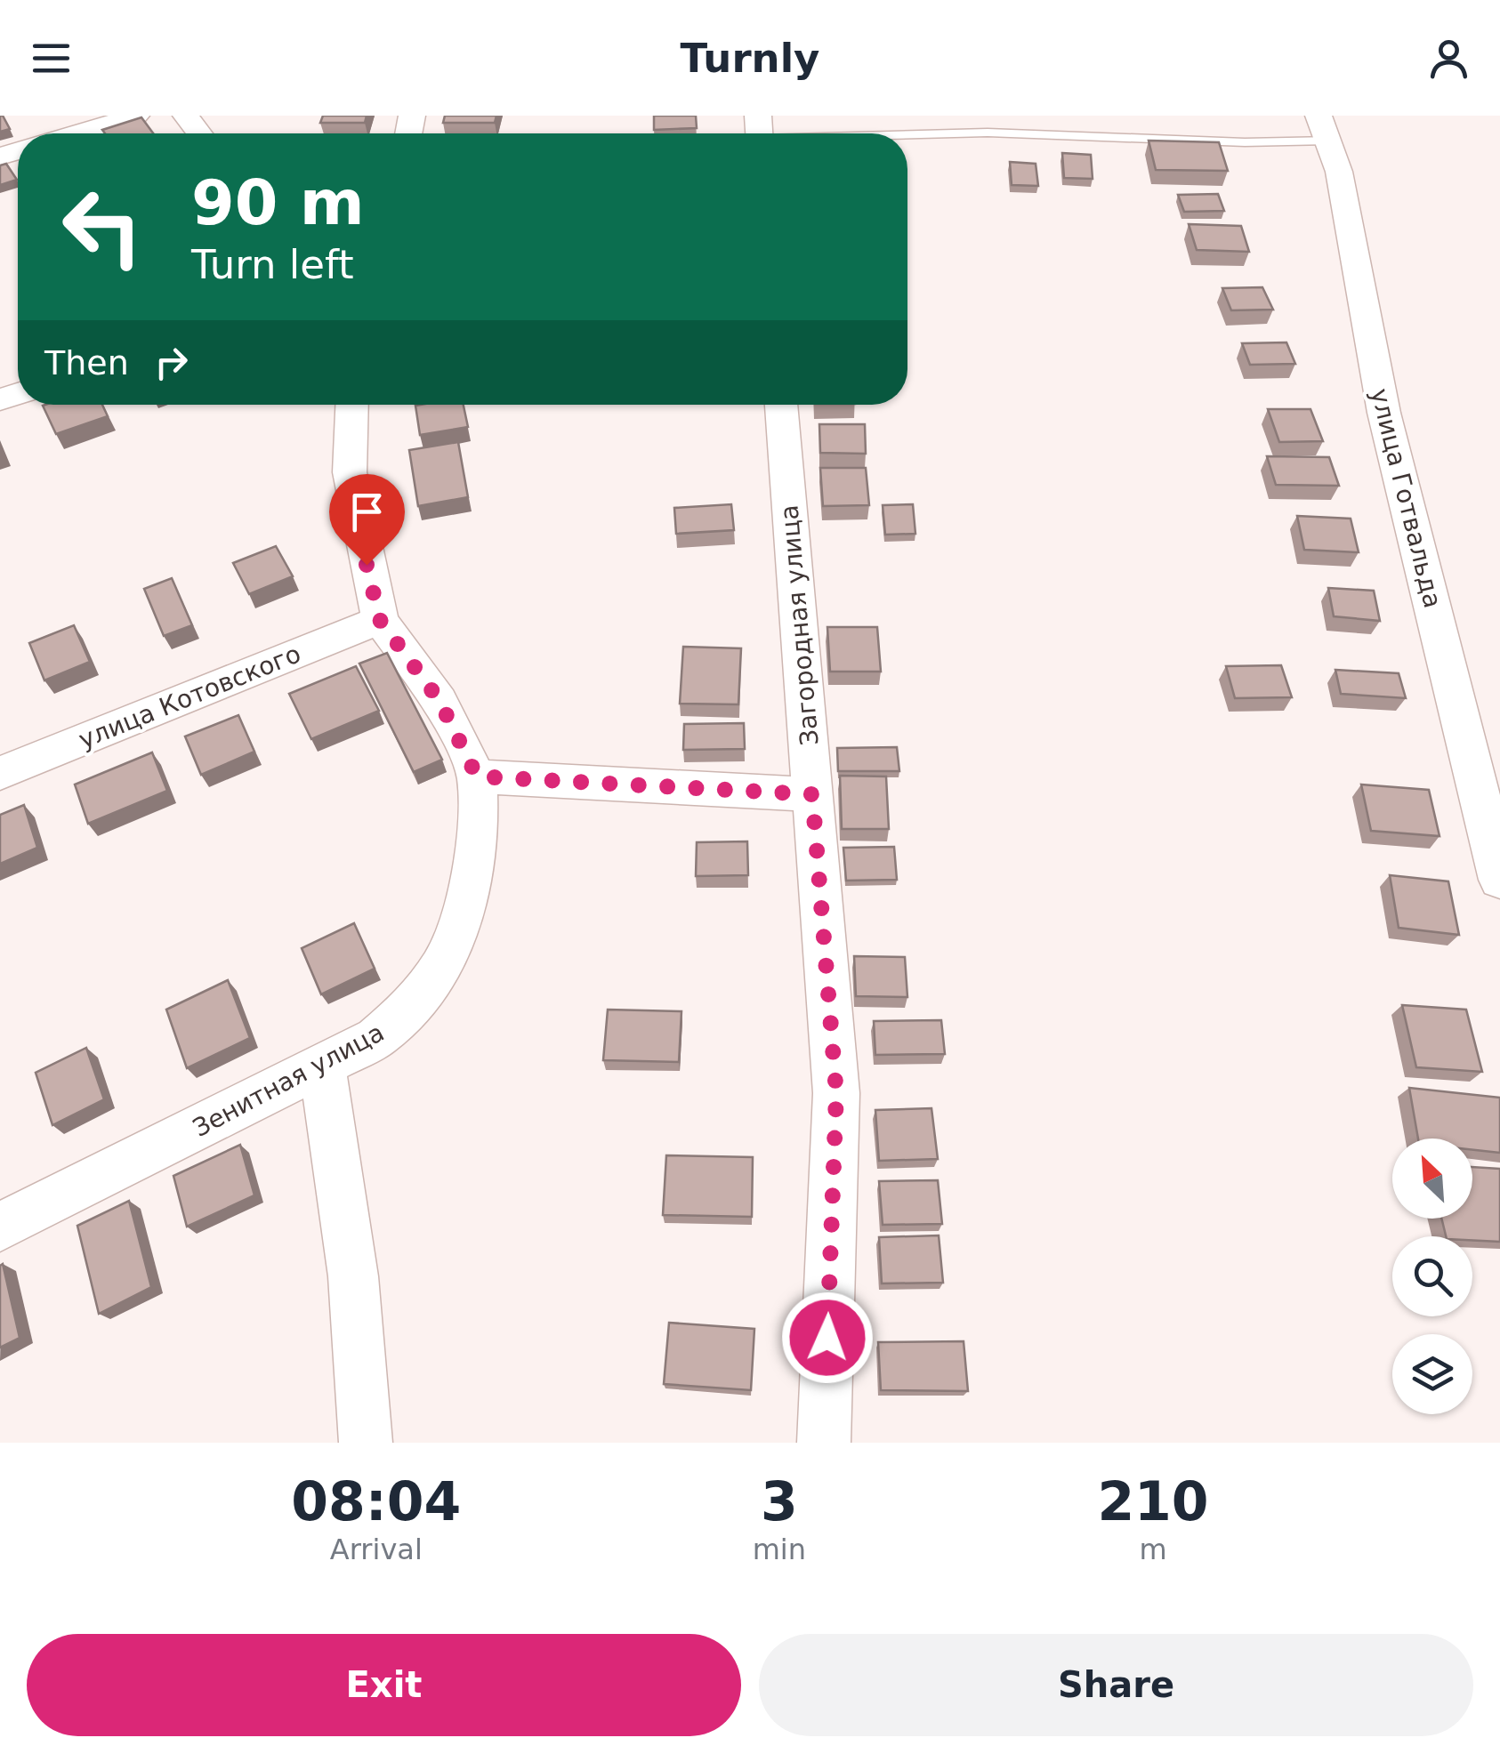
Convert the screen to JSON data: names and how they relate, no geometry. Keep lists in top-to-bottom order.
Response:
{
  "streets": {
    "street": [
      "улица Готвальда",
      "Загородная улица",
      "улица Котовского",
      "Зенитная улица"
    ]
  },
  "crossings": [
    ["улица Котовского", "Зенитная улица"]
  ],
  "north": "top left",
  "page": {
    "header": "Turnly",
    "turn": ["90 m", "Turn left"],
    "then": "Then",
    "eta": [
      "08:04",
      "Arrival",
      "3",
      "min",
      "210",
      "m"
    ],
    "buttons": ["Exit", "Share"]
  }
}
